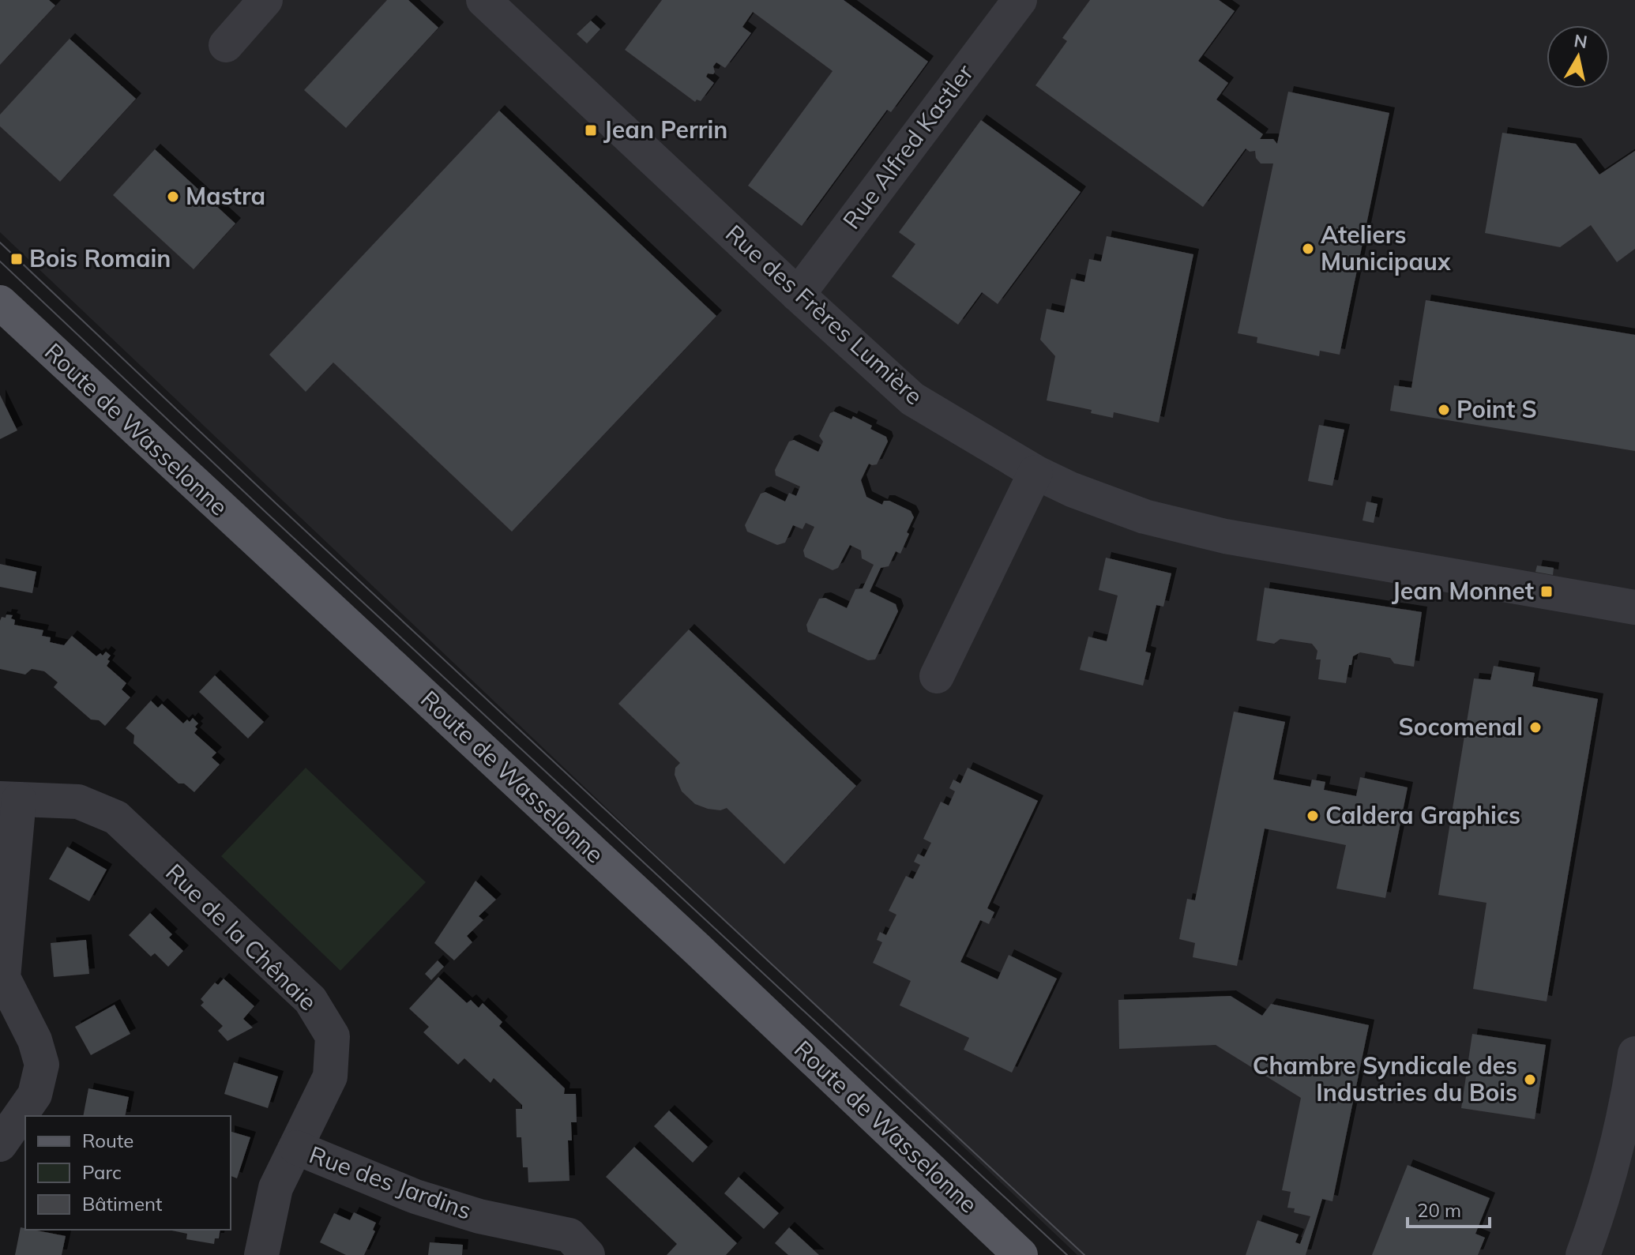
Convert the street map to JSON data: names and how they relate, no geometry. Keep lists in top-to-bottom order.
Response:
{
  "streets": {
    "main road": ["Route de Wasselonne"],
    "street": [
      "Rue Alfred Kastler",
      "Rue des Frères Lumière",
      "Rue de la Chênaie",
      "Rue des Jardins"
    ]
  },
  "crossings": [
    ["Rue Alfred Kastler", "Rue des Frères Lumière"],
    ["Rue de la Chênaie", "Rue des Jardins"]
  ],
  "places": {
    "transit": ["Jean Perrin", "Bois Romain", "Jean Monnet"],
    "other": [
      "Mastra",
      "Ateliers Municipaux",
      "Point S",
      "Socomenal",
      "Caldera Graphics",
      "Chambre Syndicale des Industries du Bois"
    ]
  },
  "legend": ["Route", "Parc", "Bâtiment"],
  "scale_bar": "20 m",
  "north": "top"
}
